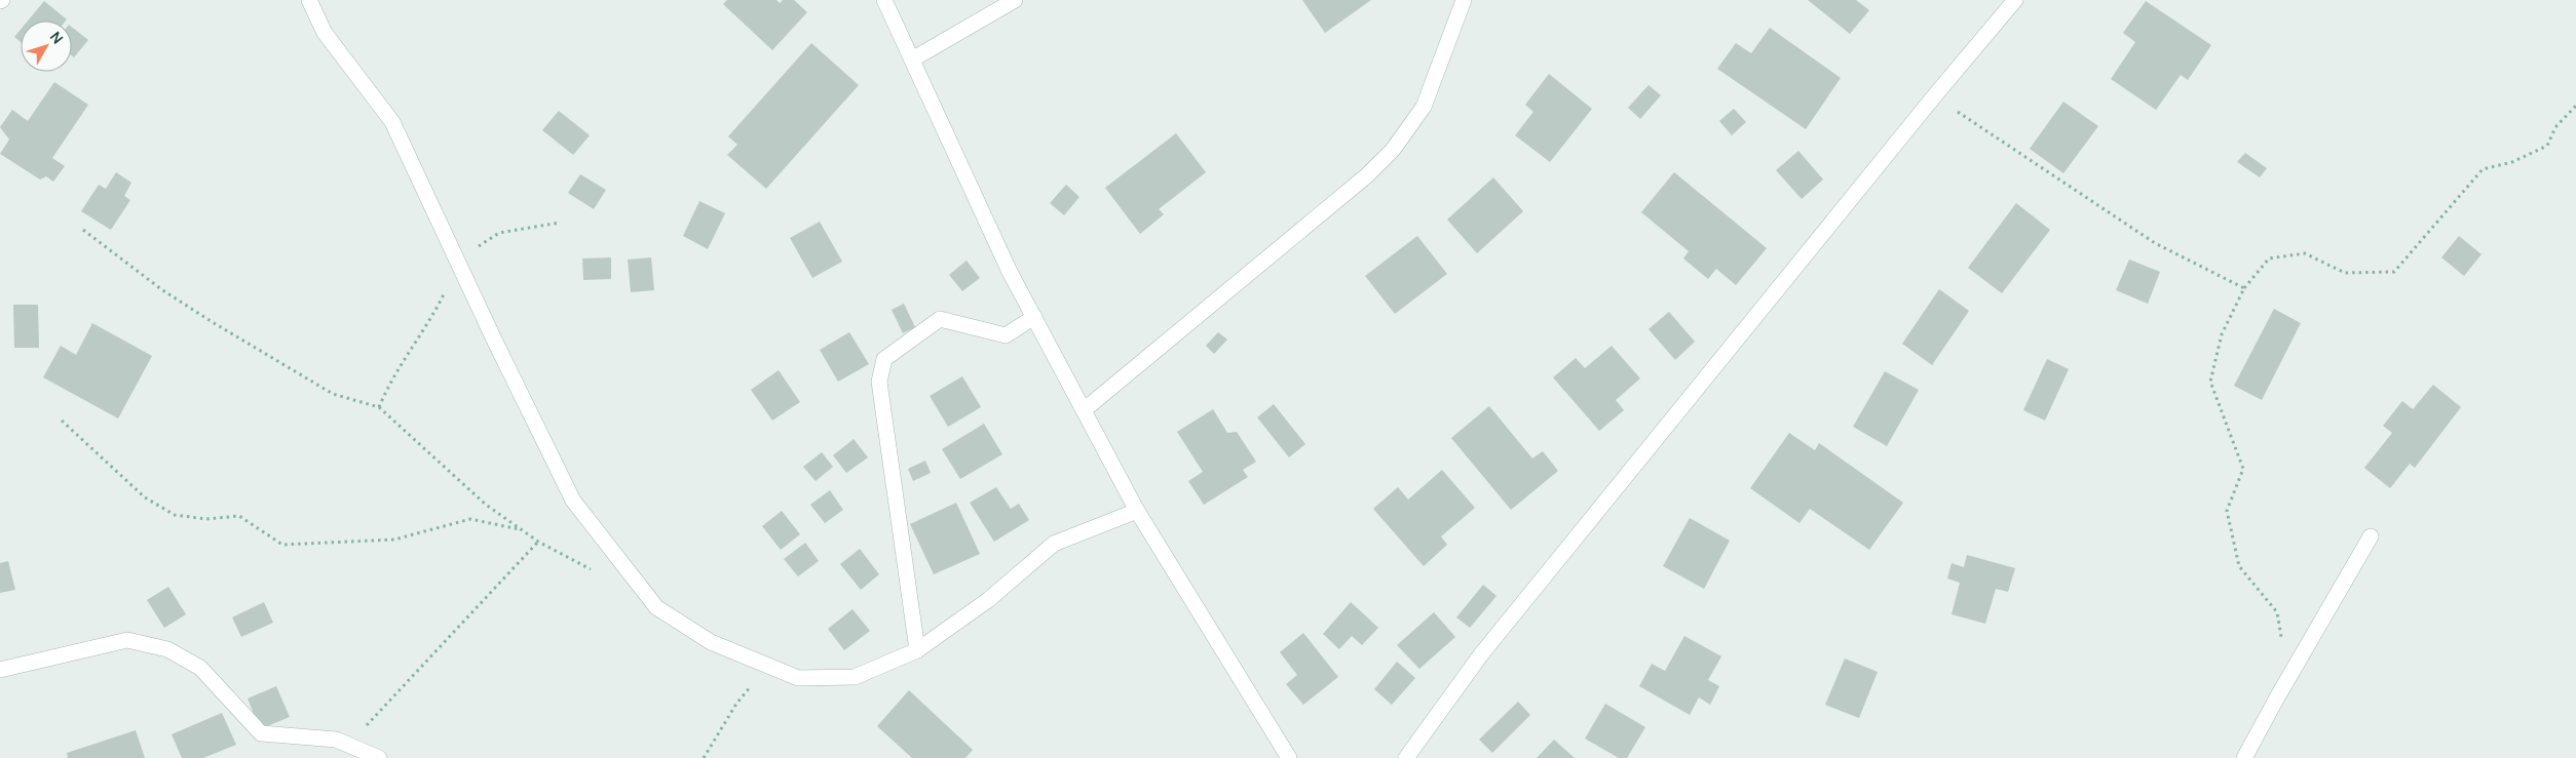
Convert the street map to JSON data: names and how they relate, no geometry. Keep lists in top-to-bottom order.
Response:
{
  "north": "top right"
}
